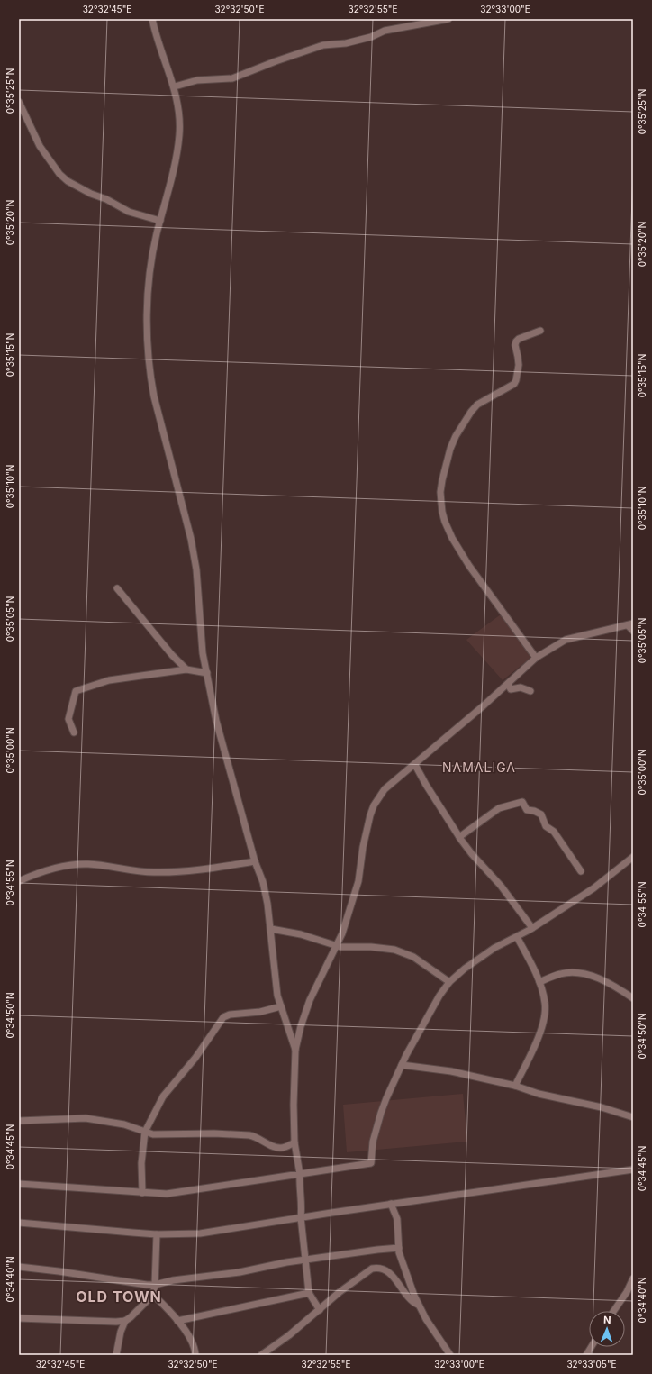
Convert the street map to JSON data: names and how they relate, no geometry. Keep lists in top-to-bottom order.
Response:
{
  "districts": ["NAMALIGA", "OLD TOWN"],
  "north": "top",
  "coordinates": [
    "32°32'45\"E",
    "32°32'50\"E",
    "32°32'55\"E",
    "32°33'00\"E",
    "0°35'25\"N",
    "0°35'20\"N",
    "0°35'15\"N",
    "0°35'10\"N",
    "0°35'05\"N",
    "0°35'00\"N",
    "0°34'55\"N",
    "0°34'50\"N",
    "0°34'45\"N",
    "0°34'40\"N",
    "32°33'05\"E"
  ]
}
